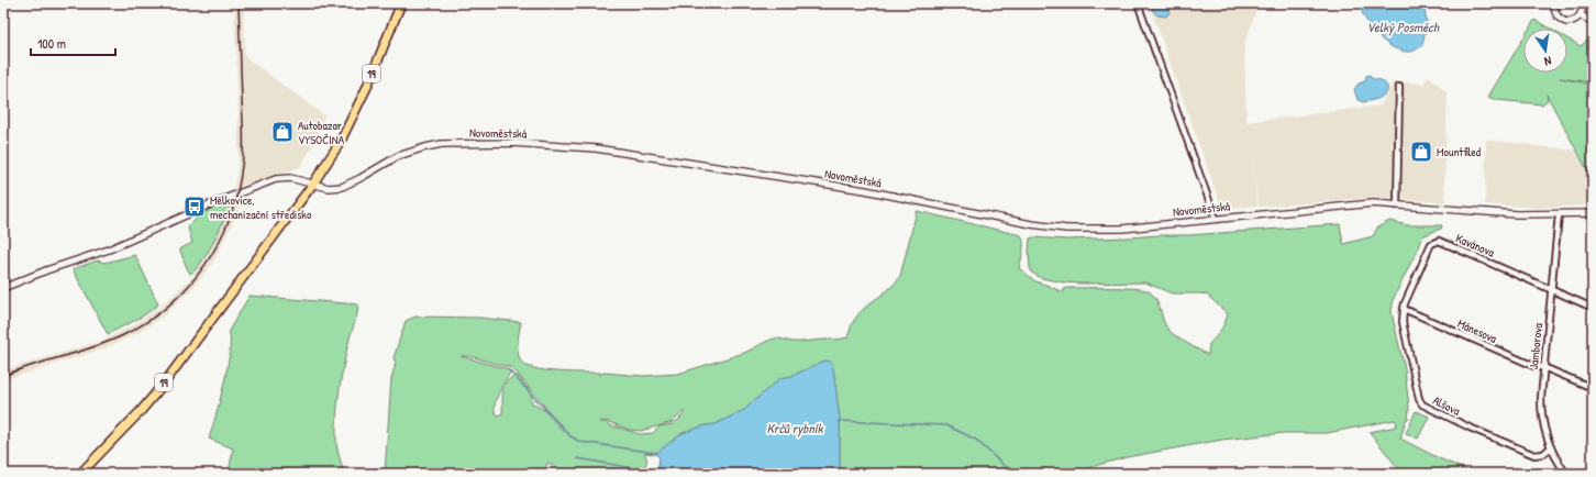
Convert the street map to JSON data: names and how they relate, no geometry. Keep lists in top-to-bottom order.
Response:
{
  "streets": {
    "main road": ["19"],
    "street": [
      "Novoměstská",
      "Kavánova",
      "Mánesova",
      "Jamborova",
      "Alšova"
    ]
  },
  "crossings": [
    ["19", "Novoměstská"],
    ["Novoměstská", "Jamborova"],
    ["Kavánova", "Mánesova"],
    ["Kavánova", "Jamborova"],
    ["Kavánova", "Alšova"],
    ["Mánesova", "Jamborova"],
    ["Mánesova", "Alšova"],
    ["Jamborova", "Alšova"]
  ],
  "water": ["Velký Posměch", "Krčů rybník"],
  "places": {
    "shop": ["Autobazar VYSOČINA", "Mountfiled"],
    "bus stop": ["Mělkovice, mechanizační středisko"]
  },
  "scale_bar": "100 m",
  "north": "bottom"
}
